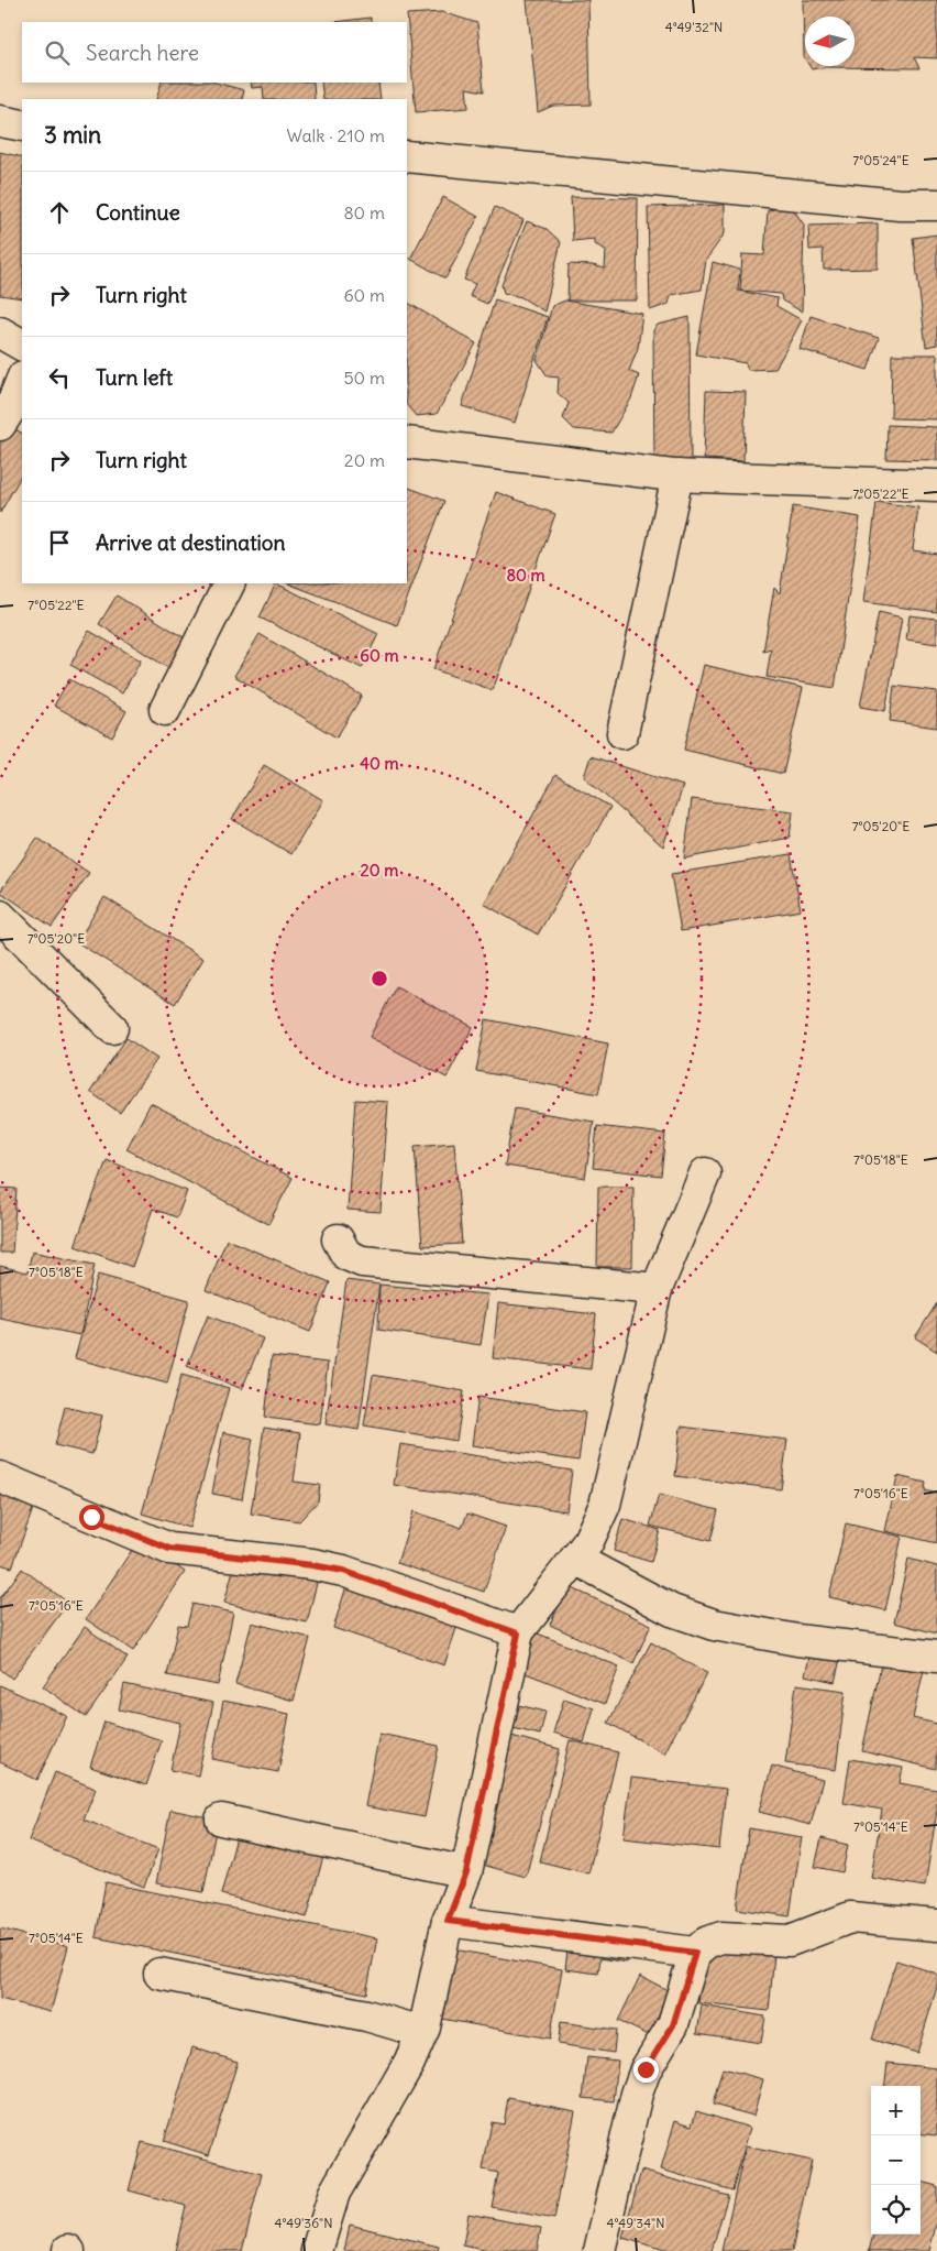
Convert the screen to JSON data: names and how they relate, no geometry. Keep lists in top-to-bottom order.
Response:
{
  "north": "left",
  "page": {
    "search": "Search here",
    "heading": ["3 min", "Walk · 210 m"],
    "list": [
      ["Continue", "80 m"],
      ["Turn right", "60 m"],
      ["Turn left", "50 m"],
      ["Turn right", "20 m"],
      "Arrive at destination"
    ],
    "map_buttons": ["+", "−"]
  },
  "coordinates": [
    "4°49'32\"N",
    "7°05'24\"E",
    "7°05'22\"E",
    "7°05'20\"E",
    "7°05'18\"E",
    "7°05'16\"E",
    "7°05'14\"E",
    "4°49'36\"N",
    "4°49'34\"N"
  ],
  "rings": [
    "80 m",
    "60 m",
    "40 m",
    "20 m"
  ]
}
